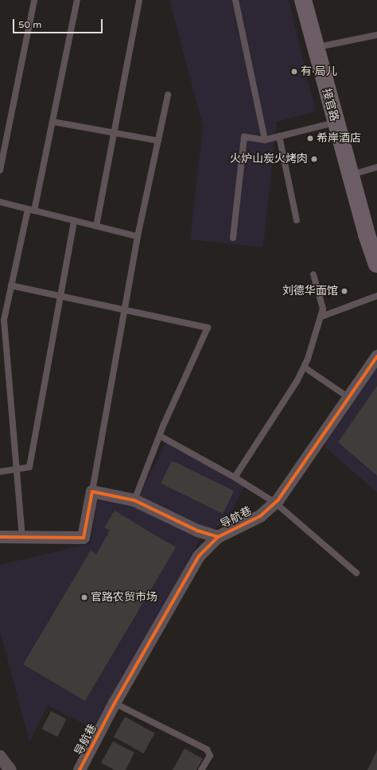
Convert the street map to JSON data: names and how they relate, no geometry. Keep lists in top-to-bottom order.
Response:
{
  "streets": {
    "main road": ["接官路"],
    "street": ["导航巷"]
  },
  "places": [
    "有·局儿",
    "希岸酒店",
    "火炉山炭火烤肉",
    "刘德华面馆",
    "官路农贸市场"
  ],
  "scale_bar": "50 m"
}
